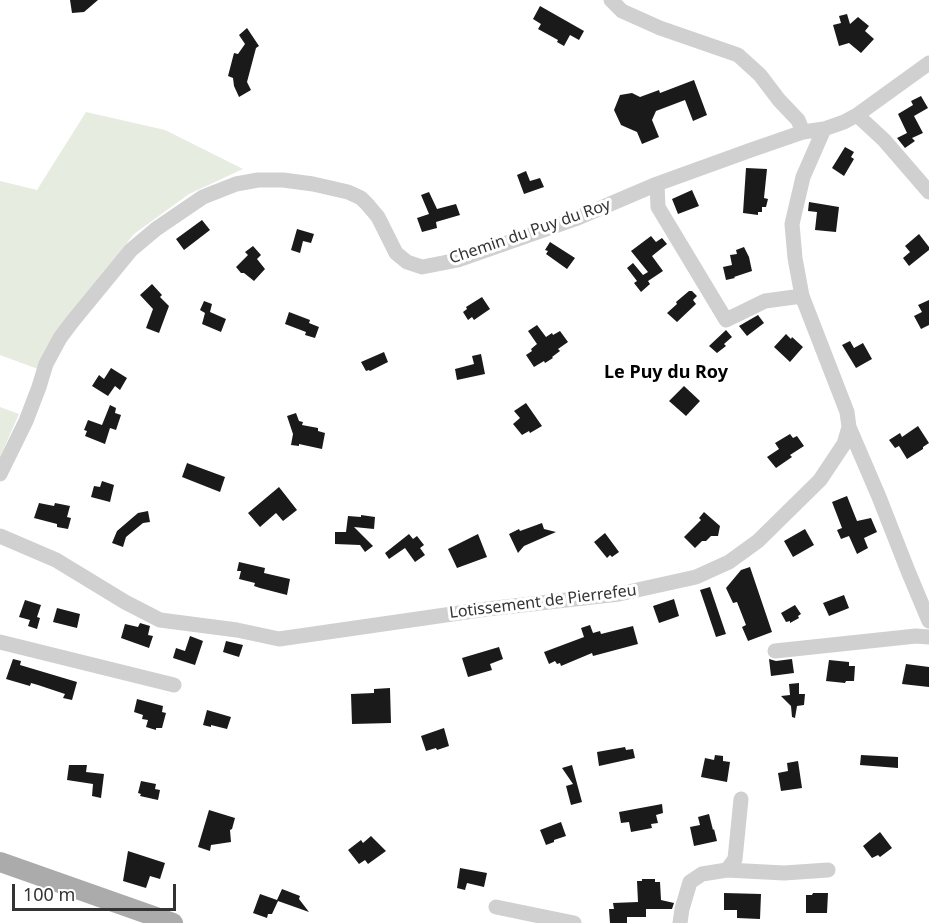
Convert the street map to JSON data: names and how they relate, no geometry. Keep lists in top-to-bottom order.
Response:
{
  "streets": {
    "street": ["Chemin du Puy du Roy", "Lotissement de Pierrefeu"]
  },
  "districts": ["Le Puy du Roy"],
  "scale_bar": "100 m"
}
